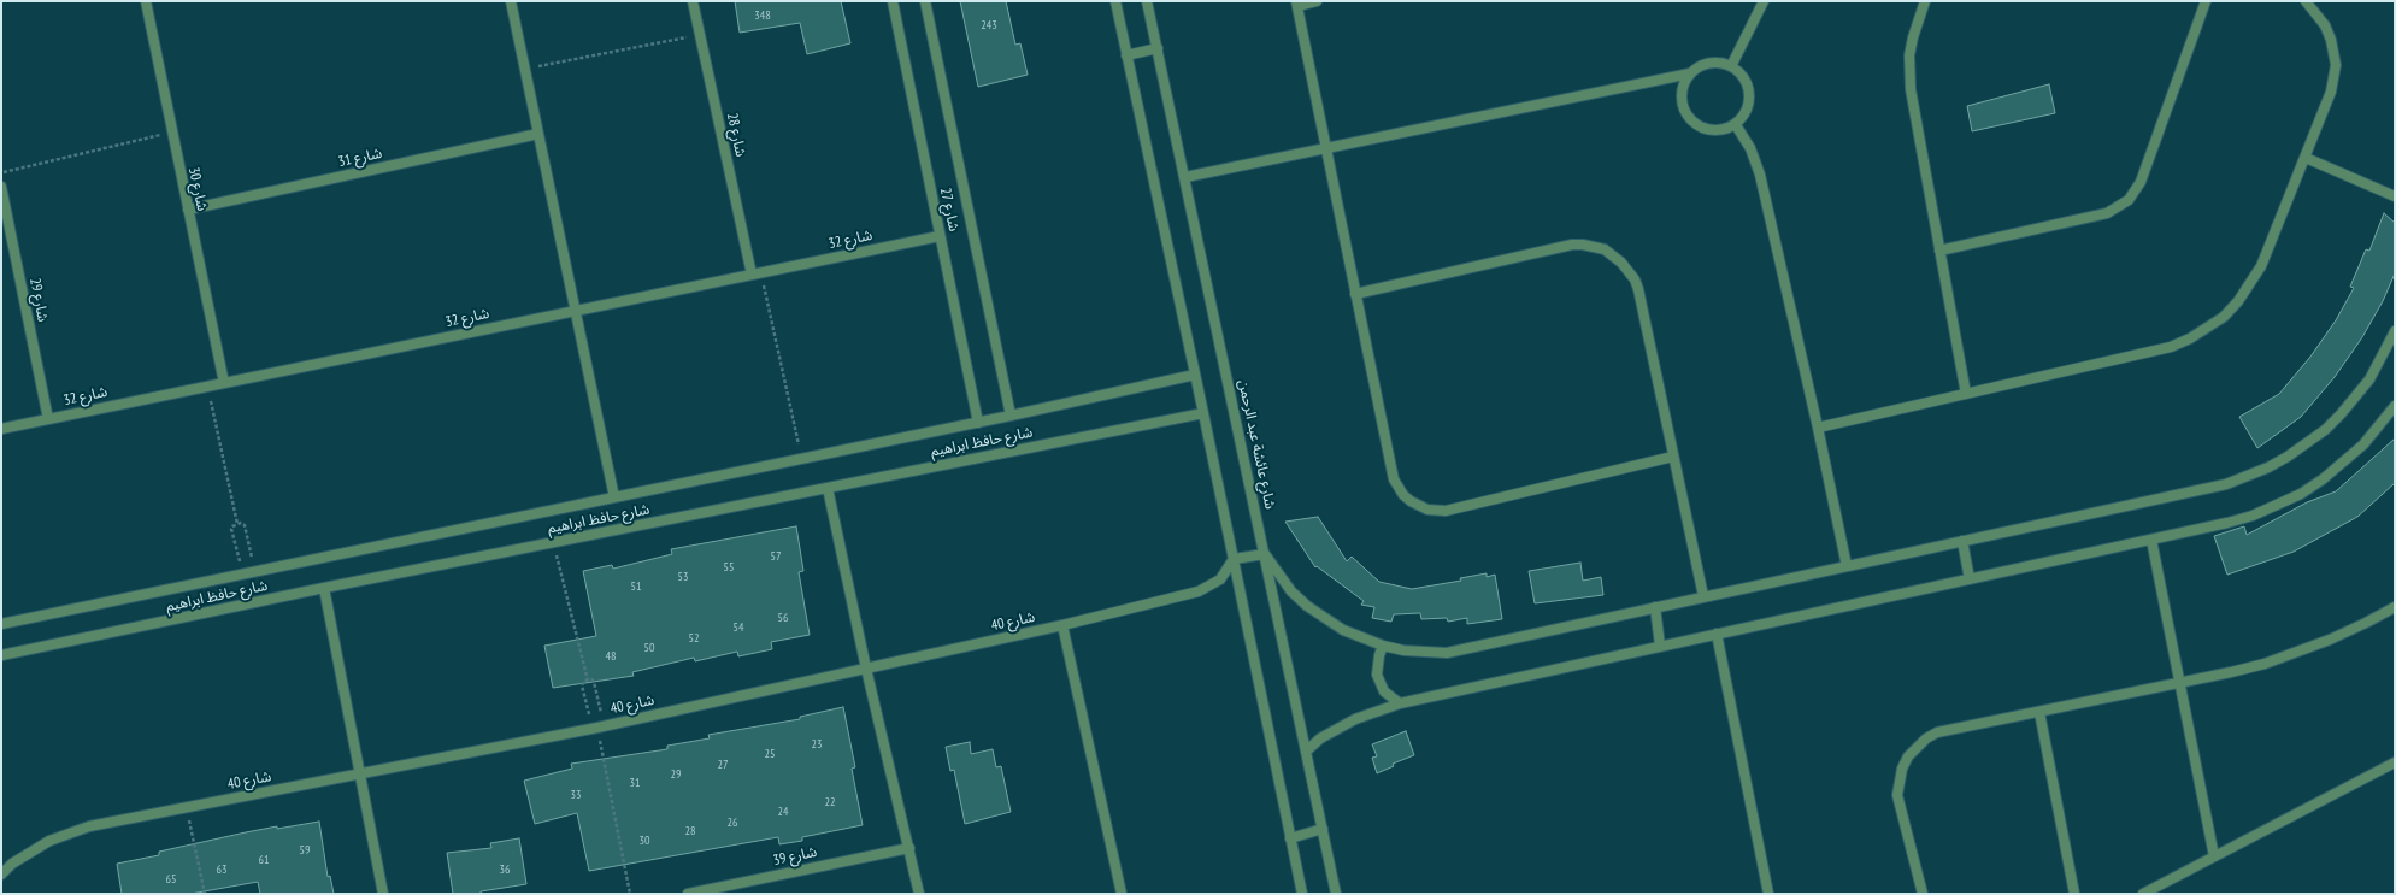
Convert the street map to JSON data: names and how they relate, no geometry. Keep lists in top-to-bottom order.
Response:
{
  "streets": {
    "street": [
      "شارع 28",
      "شارع 31",
      "شارع 30",
      "شارع 27",
      "شارع 32",
      "شارع 29",
      "شارع حافظ ابراهيم",
      "شارع عائشة عبد الرحمن",
      "شارع 40",
      "شارع 39"
    ]
  },
  "crossings": [
    ["شارع 28", "شارع 32"],
    ["شارع 31", "شارع 30"],
    ["شارع 30", "شارع 32"],
    ["شارع 27", "شارع 32"],
    ["شارع 27", "شارع حافظ ابراهيم"],
    ["شارع 32", "شارع 29"]
  ],
  "house_numbers": [
    "348",
    "243",
    "57",
    "55",
    "53",
    "51",
    "56",
    "54",
    "52",
    "50",
    "48",
    "23",
    "25",
    "27",
    "29",
    "31",
    "33",
    "22",
    "24",
    "26",
    "28",
    "30",
    "59",
    "61",
    "63",
    "36",
    "65"
  ]
}
